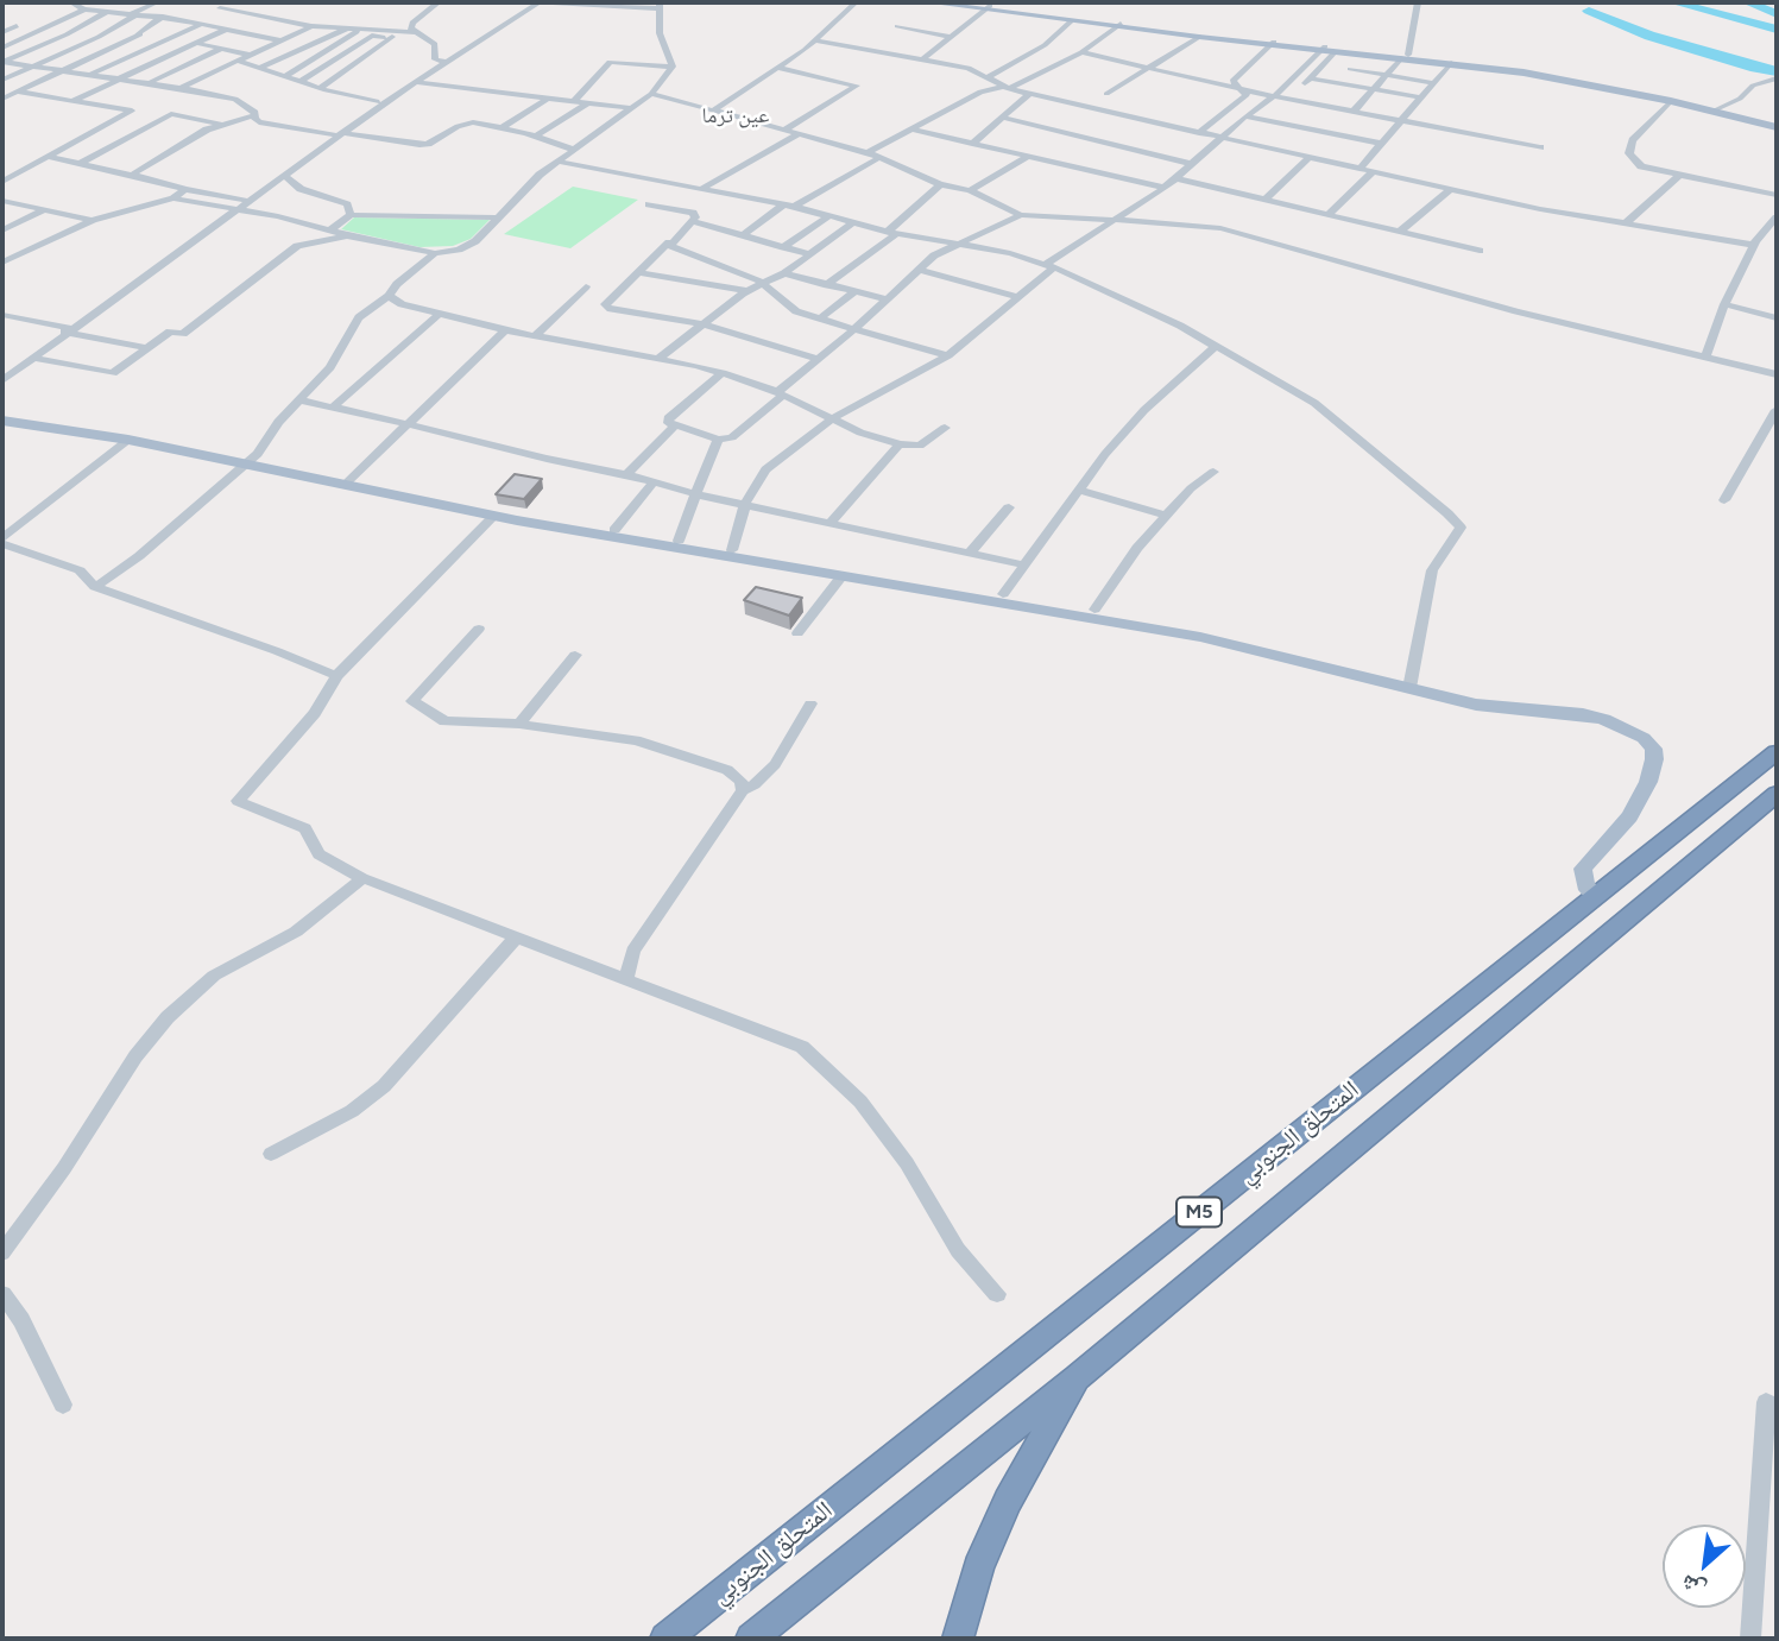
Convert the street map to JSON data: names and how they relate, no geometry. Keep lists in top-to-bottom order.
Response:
{
  "streets": {
    "highway": ["المتحلق الجنوبي", "M5"]
  },
  "districts": ["عين ترما"],
  "north": "bottom left"
}
